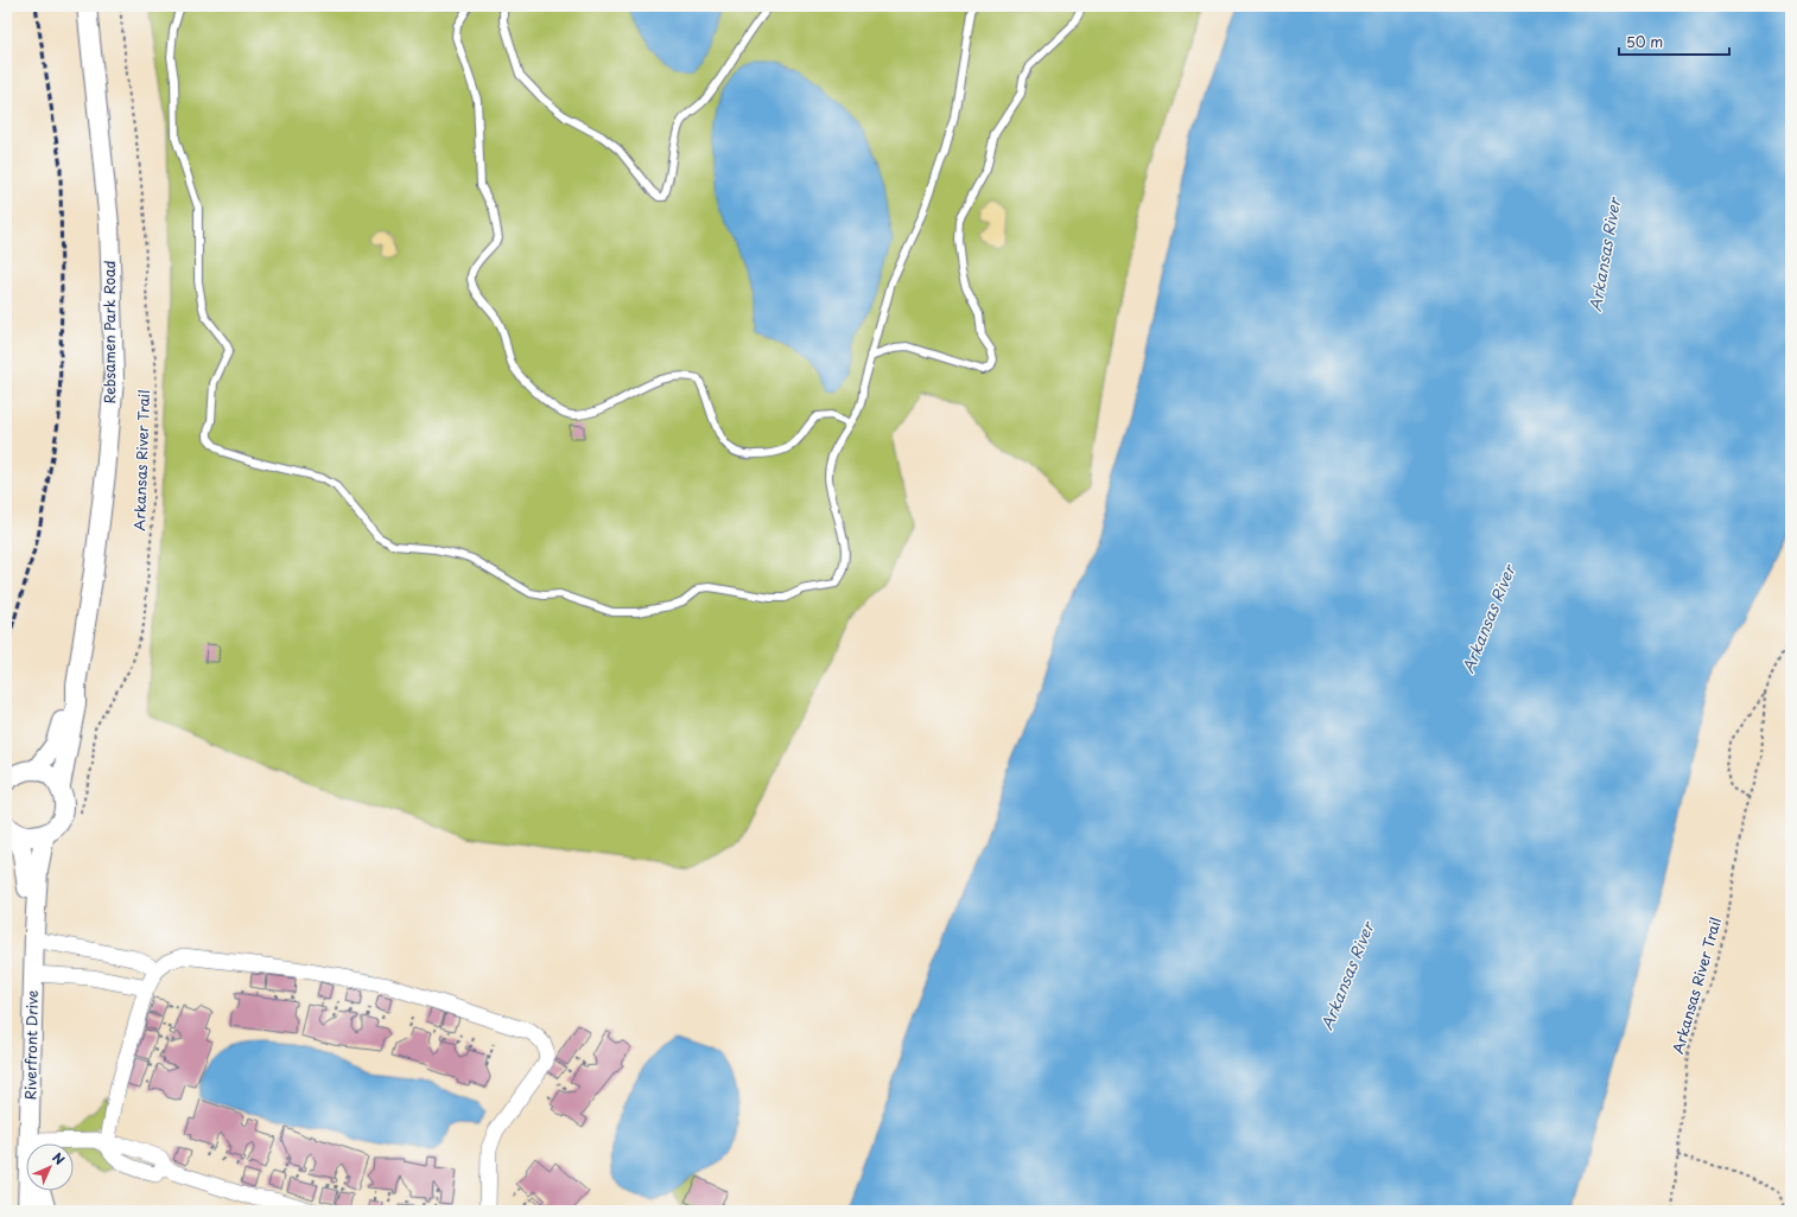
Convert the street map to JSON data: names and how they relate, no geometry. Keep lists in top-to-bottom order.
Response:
{
  "streets": {
    "street": ["Rebsamen Park Road", "Riverfront Drive"],
    "path": ["Arkansas River Trail"]
  },
  "crossings": [
    ["Rebsamen Park Road", "Riverfront Drive"]
  ],
  "water": ["Arkansas River"],
  "scale_bar": "50 m",
  "north": "top right"
}
